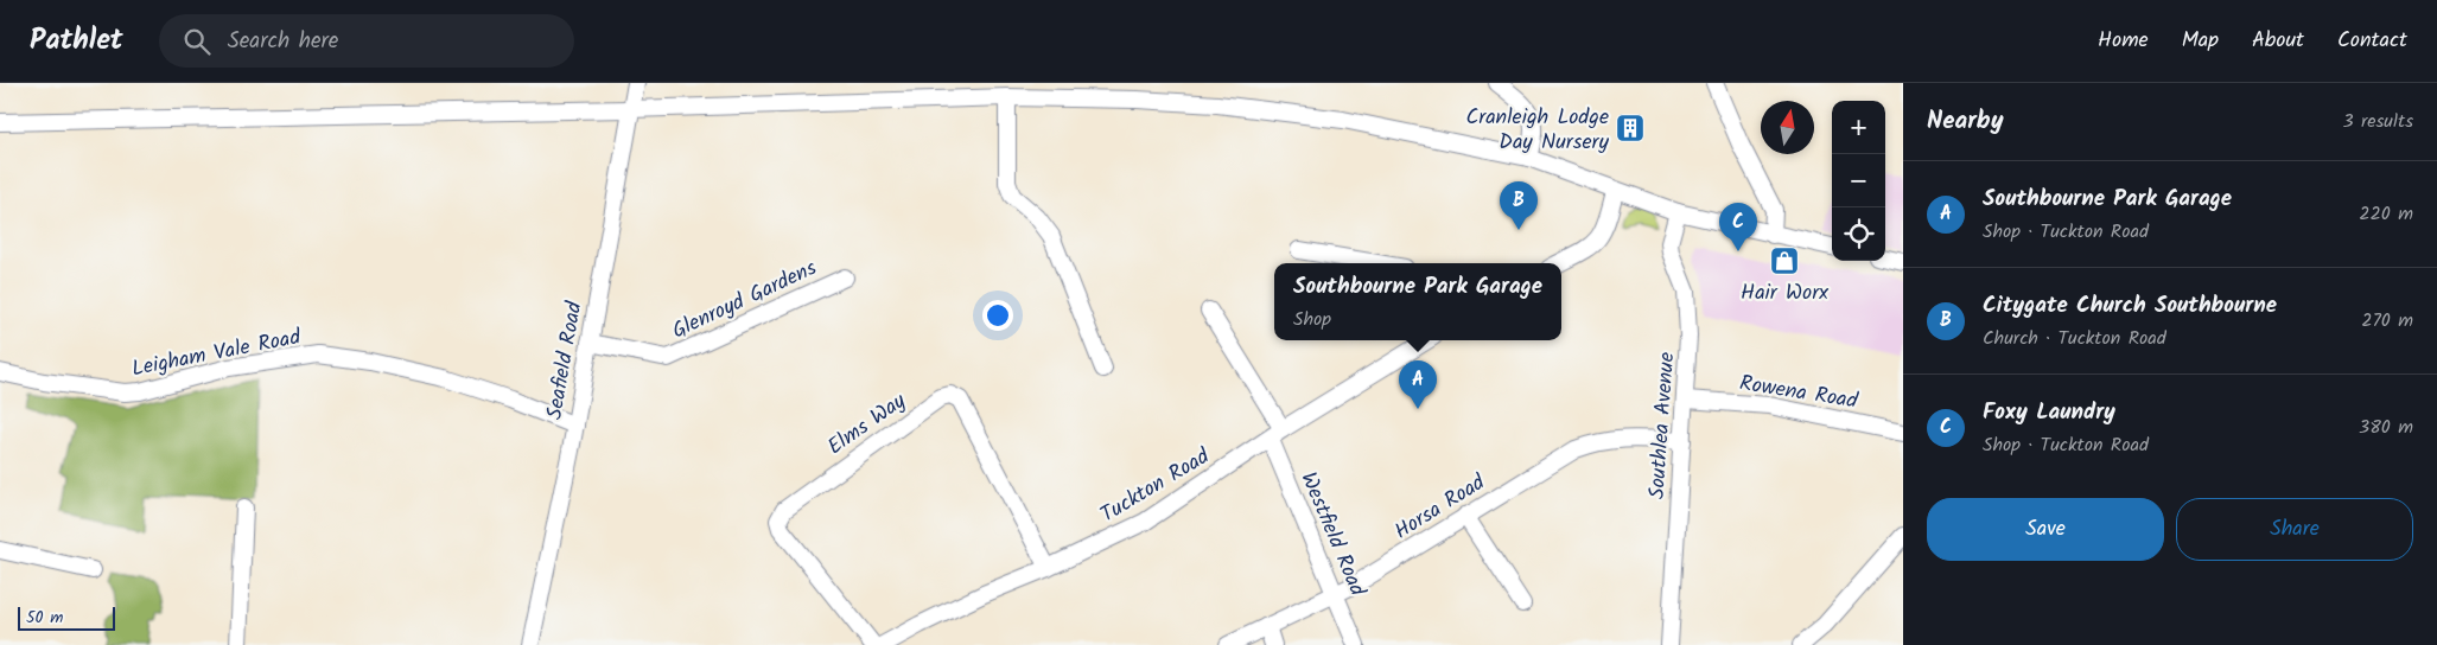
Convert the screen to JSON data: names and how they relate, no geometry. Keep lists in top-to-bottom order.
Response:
{
  "streets": {
    "street": [
      "Glenroyd Gardens",
      "Leigham Vale Road",
      "Seafield Road",
      "Rowena Road",
      "Elms Way",
      "Southlea Avenue",
      "Tuckton Road",
      "Horsa Road",
      "Westfield Road"
    ]
  },
  "crossings": [
    ["Glenroyd Gardens", "Seafield Road"],
    ["Leigham Vale Road", "Seafield Road"],
    ["Rowena Road", "Southlea Avenue"],
    ["Elms Way", "Tuckton Road"],
    ["Southlea Avenue", "Horsa Road"],
    ["Tuckton Road", "Westfield Road"],
    ["Horsa Road", "Westfield Road"]
  ],
  "places": {
    "building": ["Cranleigh Lodge Day Nursery"],
    "shop": ["Hair Worx"]
  },
  "scale_bar": "50 m",
  "north": "top",
  "page": {
    "header": "Pathlet",
    "search": "Search here",
    "nav": [
      "Home",
      "Map",
      "About",
      "Contact"
    ],
    "heading": ["Nearby", "3 results"],
    "map_buttons": ["+", "−"],
    "list": [
      {
        "mark": "A",
        "name": "Southbourne Park Garage",
        "note": "Shop · Tuckton Road",
        "value": "220 m"
      },
      {
        "mark": "B",
        "name": "Citygate Church Southbourne",
        "note": "Church · Tuckton Road",
        "value": "270 m"
      },
      {
        "mark": "C",
        "name": "Foxy Laundry",
        "note": "Shop · Tuckton Road",
        "value": "380 m"
      }
    ],
    "pins": ["B", "C", "A"],
    "popup": ["Southbourne Park Garage", "Shop"],
    "buttons": ["Save", "Share"],
    "scale": "50 m"
  }
}
